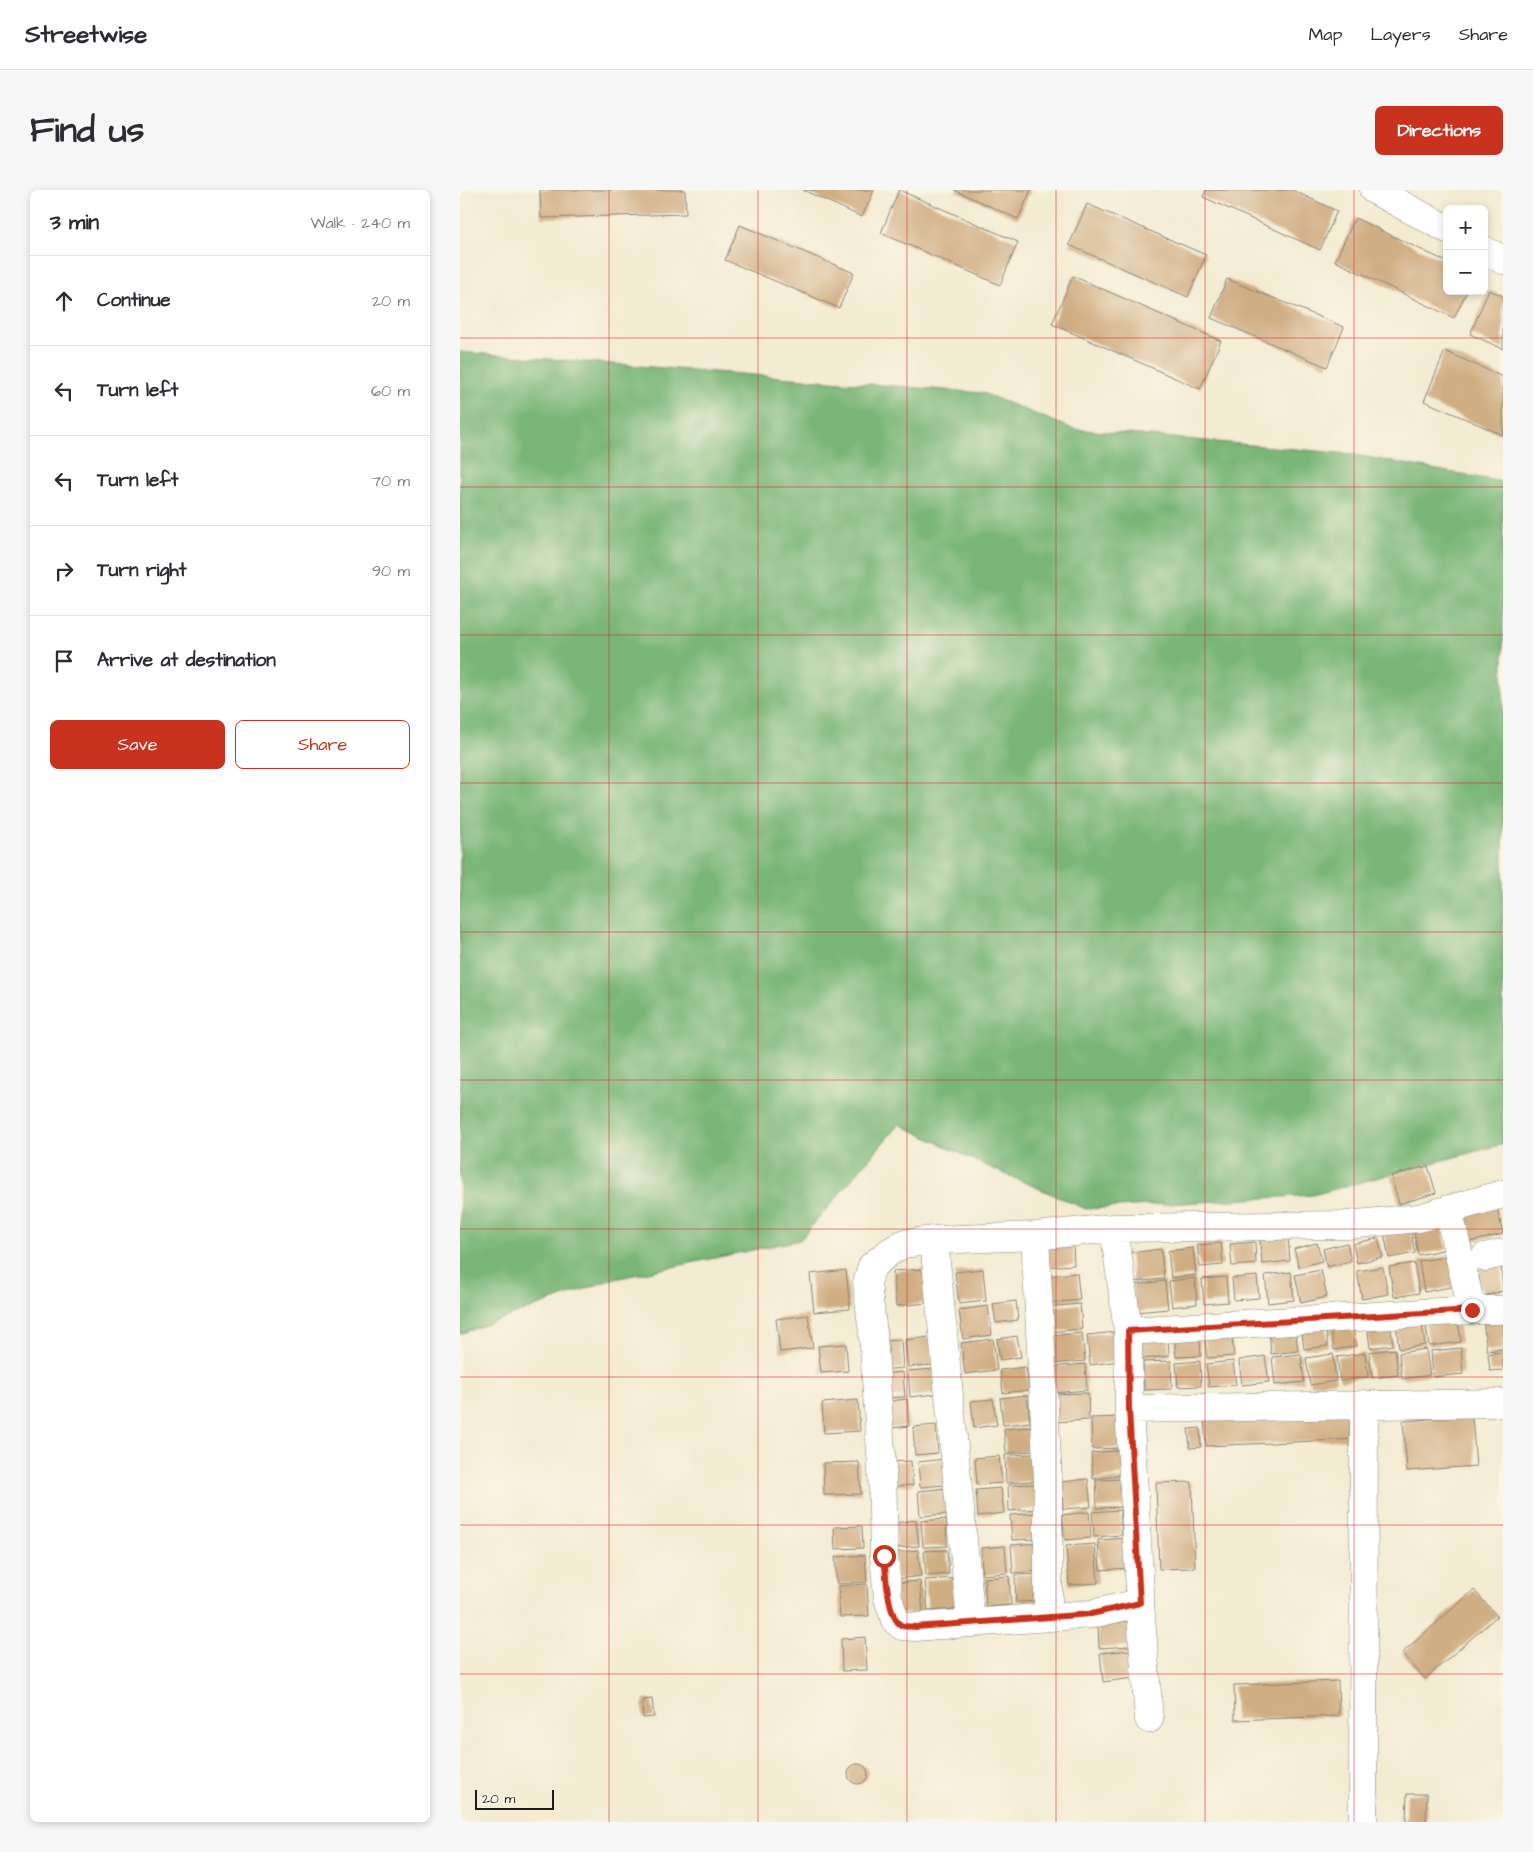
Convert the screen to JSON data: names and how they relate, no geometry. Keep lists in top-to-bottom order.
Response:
{
  "scale_bar": "20 m",
  "page": {
    "header": "Streetwise",
    "nav": ["Map", "Layers", "Share"],
    "title": "Find us",
    "buttons": [
      "Directions",
      ["Save", "Share"]
    ],
    "heading": ["3 min", "Walk · 240 m"],
    "map_buttons": ["+", "−"],
    "list": [
      ["Continue", "20 m"],
      ["Turn left", "60 m"],
      ["Turn left", "70 m"],
      ["Turn right", "90 m"],
      "Arrive at destination"
    ],
    "scale": "20 m"
  }
}
